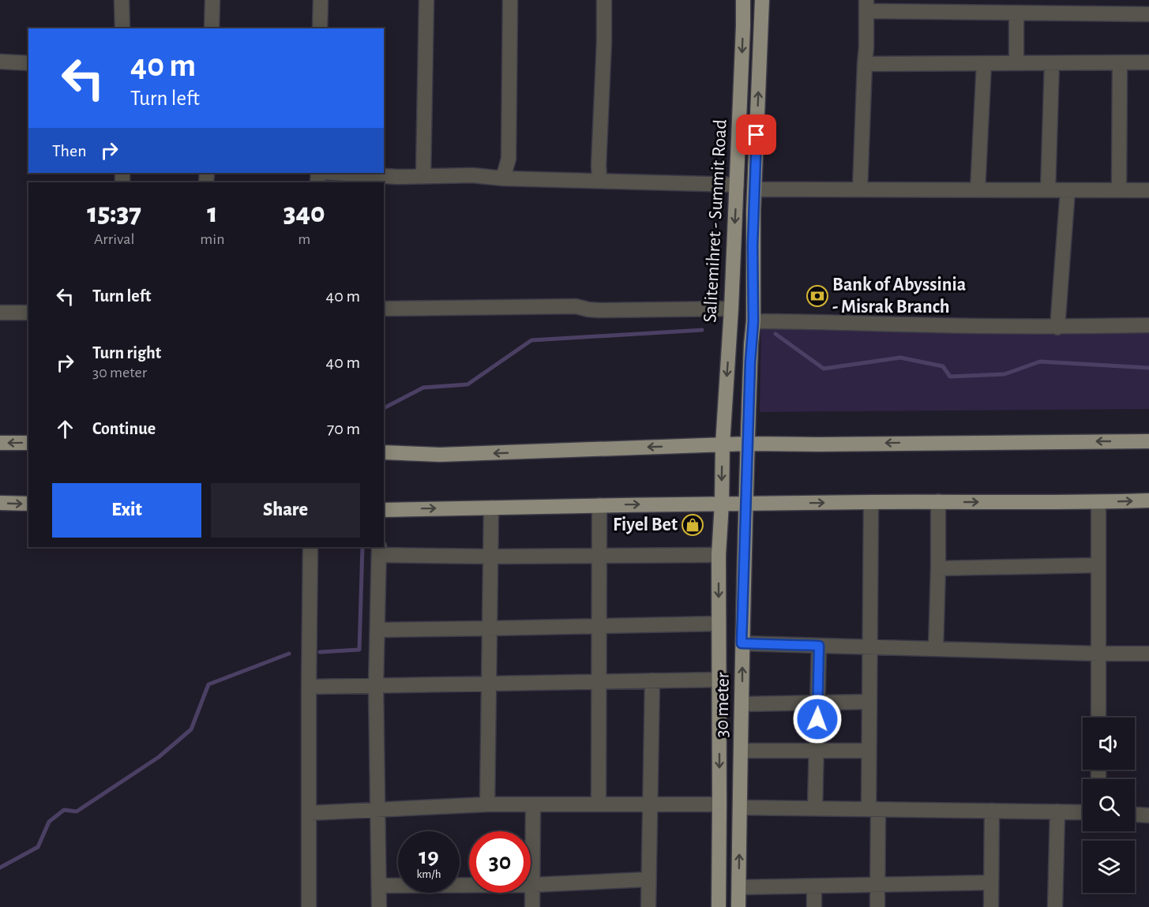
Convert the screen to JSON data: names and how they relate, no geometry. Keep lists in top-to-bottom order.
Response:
{
  "streets": {
    "main road": ["Salitemihret - Summit Road", "30 meter"]
  },
  "crossings": [
    ["Salitemihret - Summit Road", "30 meter"]
  ],
  "places": {
    "bank": ["Bank of Abyssinia - Misrak Branch"],
    "shop": ["Fiyel Bet"]
  },
  "page": {
    "turn": ["40 m", "Turn left"],
    "then": "Then",
    "eta": [
      "15:37",
      "Arrival",
      "1",
      "min",
      "340",
      "m"
    ],
    "list": [
      {
        "name": "Turn left",
        "value": "40 m"
      },
      {
        "name": "Turn right",
        "note": "30 meter",
        "value": "40 m"
      },
      {
        "name": "Continue",
        "value": "70 m"
      }
    ],
    "buttons": ["Exit", "Share"],
    "speed": "19 km/h",
    "limit": "30"
  }
}
